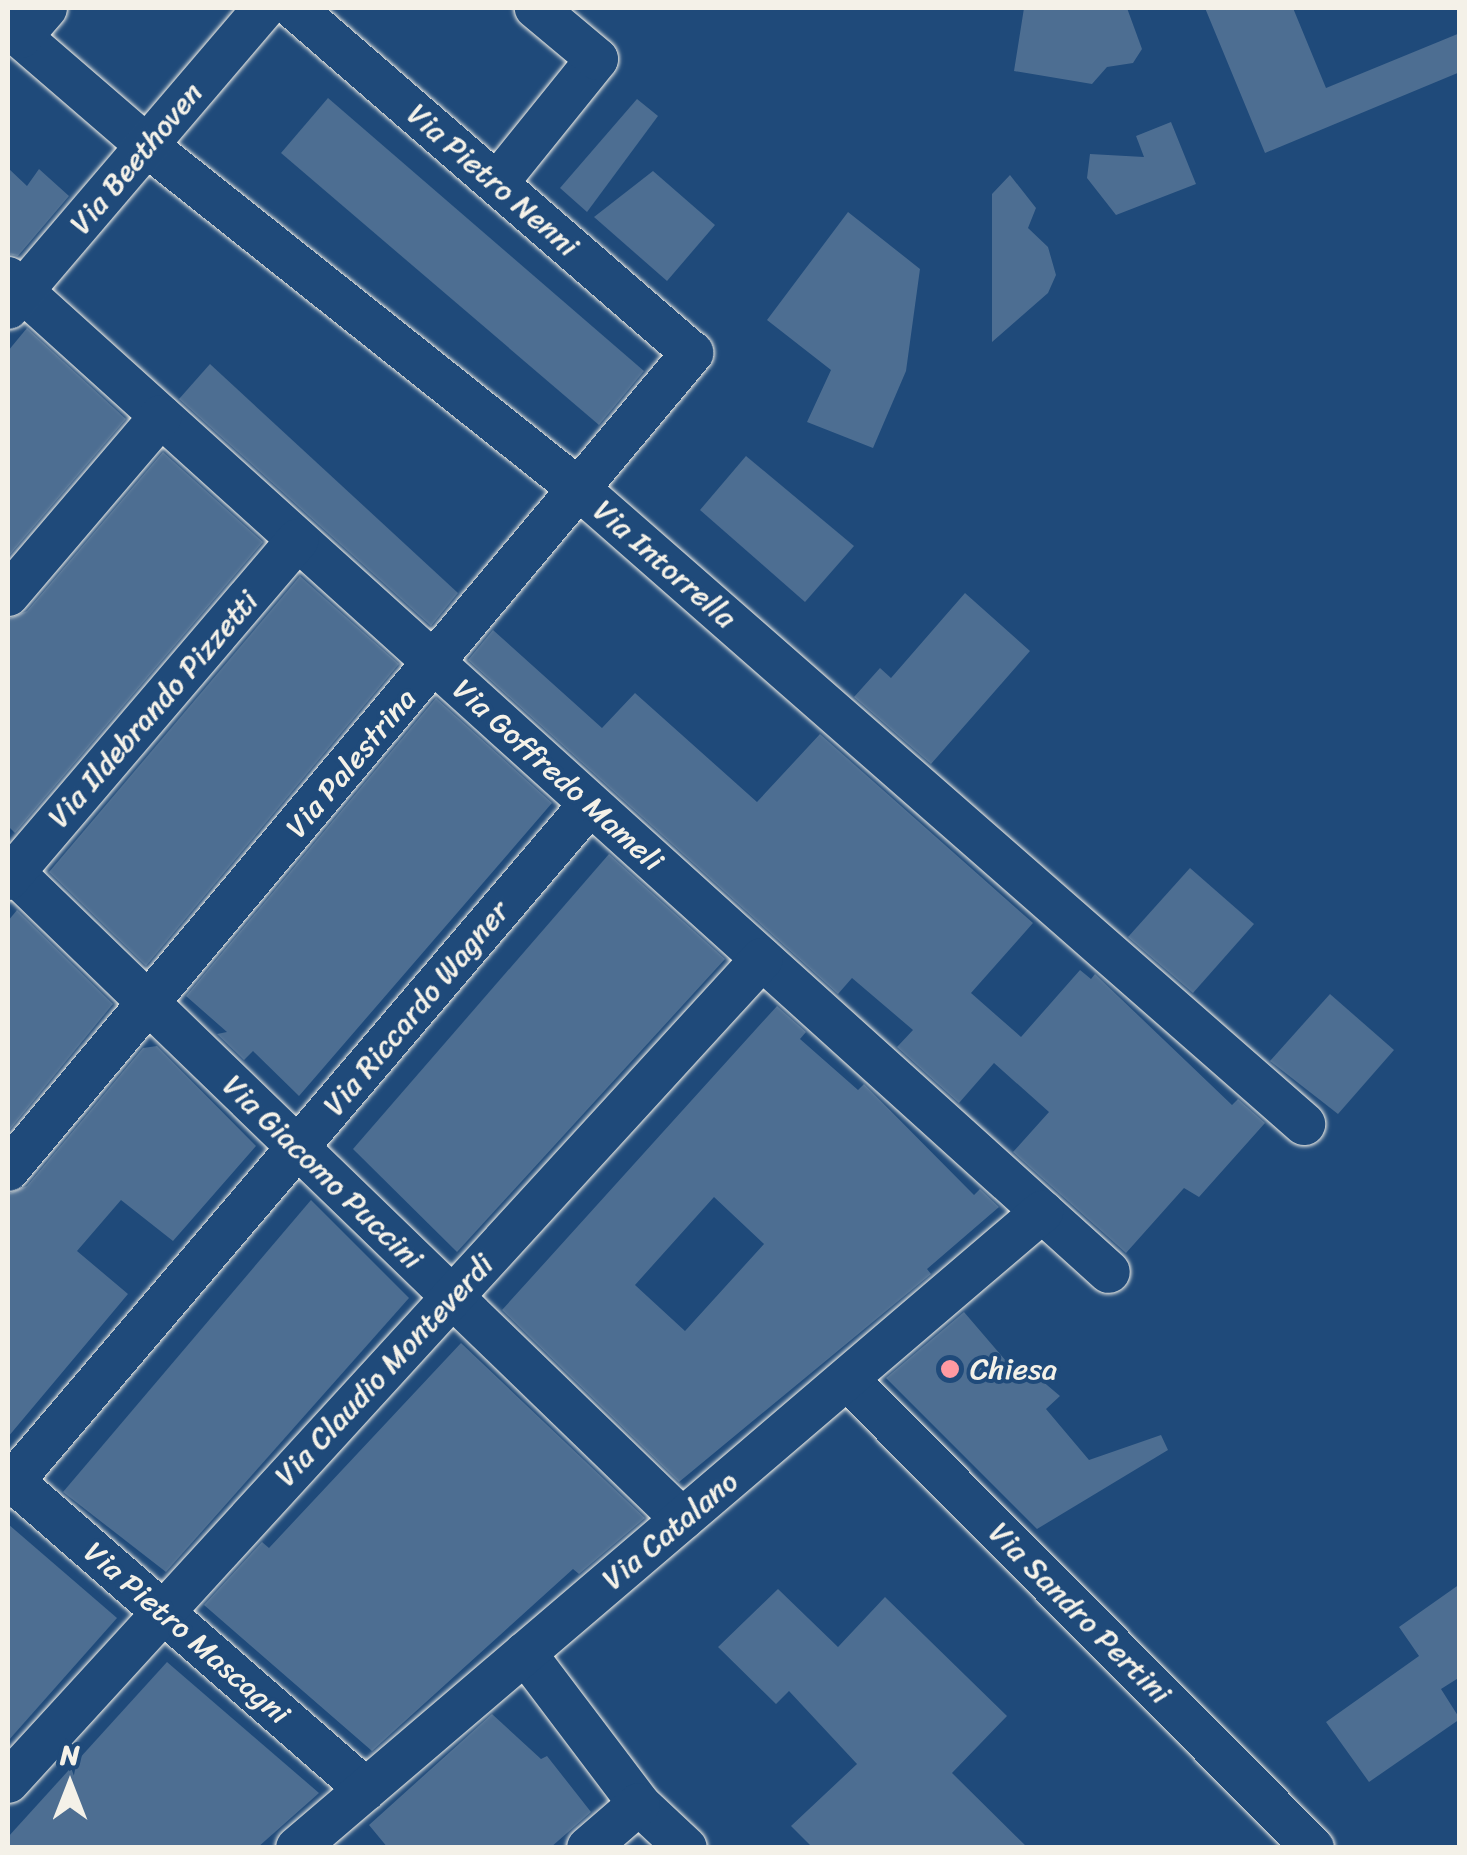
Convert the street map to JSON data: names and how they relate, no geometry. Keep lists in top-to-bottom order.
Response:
{
  "streets": {
    "street": [
      "Via Beethoven",
      "Via Pietro Nenni",
      "Via Intorrella",
      "Via Ildebrando Pizzetti",
      "Via Palestrina",
      "Via Goffredo Mameli",
      "Via Riccardo Wagner",
      "Via Giacomo Puccini",
      "Via Claudio Monteverdi",
      "Via Catalano",
      "Via Sandro Pertini",
      "Via Pietro Mascagni"
    ]
  },
  "crossings": [
    ["Via Beethoven", "Via Intorrella"],
    ["Via Beethoven", "Via Goffredo Mameli"],
    ["Via Pietro Nenni", "Via Palestrina"],
    ["Via Intorrella", "Via Palestrina"],
    ["Via Ildebrando Pizzetti", "Via Goffredo Mameli"],
    ["Via Ildebrando Pizzetti", "Via Giacomo Puccini"],
    ["Via Palestrina", "Via Goffredo Mameli"],
    ["Via Palestrina", "Via Giacomo Puccini"],
    ["Via Goffredo Mameli", "Via Riccardo Wagner"],
    ["Via Goffredo Mameli", "Via Claudio Monteverdi"],
    ["Via Goffredo Mameli", "Via Catalano"],
    ["Via Riccardo Wagner", "Via Giacomo Puccini"],
    ["Via Riccardo Wagner", "Via Pietro Mascagni"],
    ["Via Giacomo Puccini", "Via Claudio Monteverdi"],
    ["Via Giacomo Puccini", "Via Catalano"],
    ["Via Claudio Monteverdi", "Via Pietro Mascagni"],
    ["Via Catalano", "Via Sandro Pertini"],
    ["Via Catalano", "Via Pietro Mascagni"]
  ],
  "places": ["Chiesa"],
  "north": "top"
}
